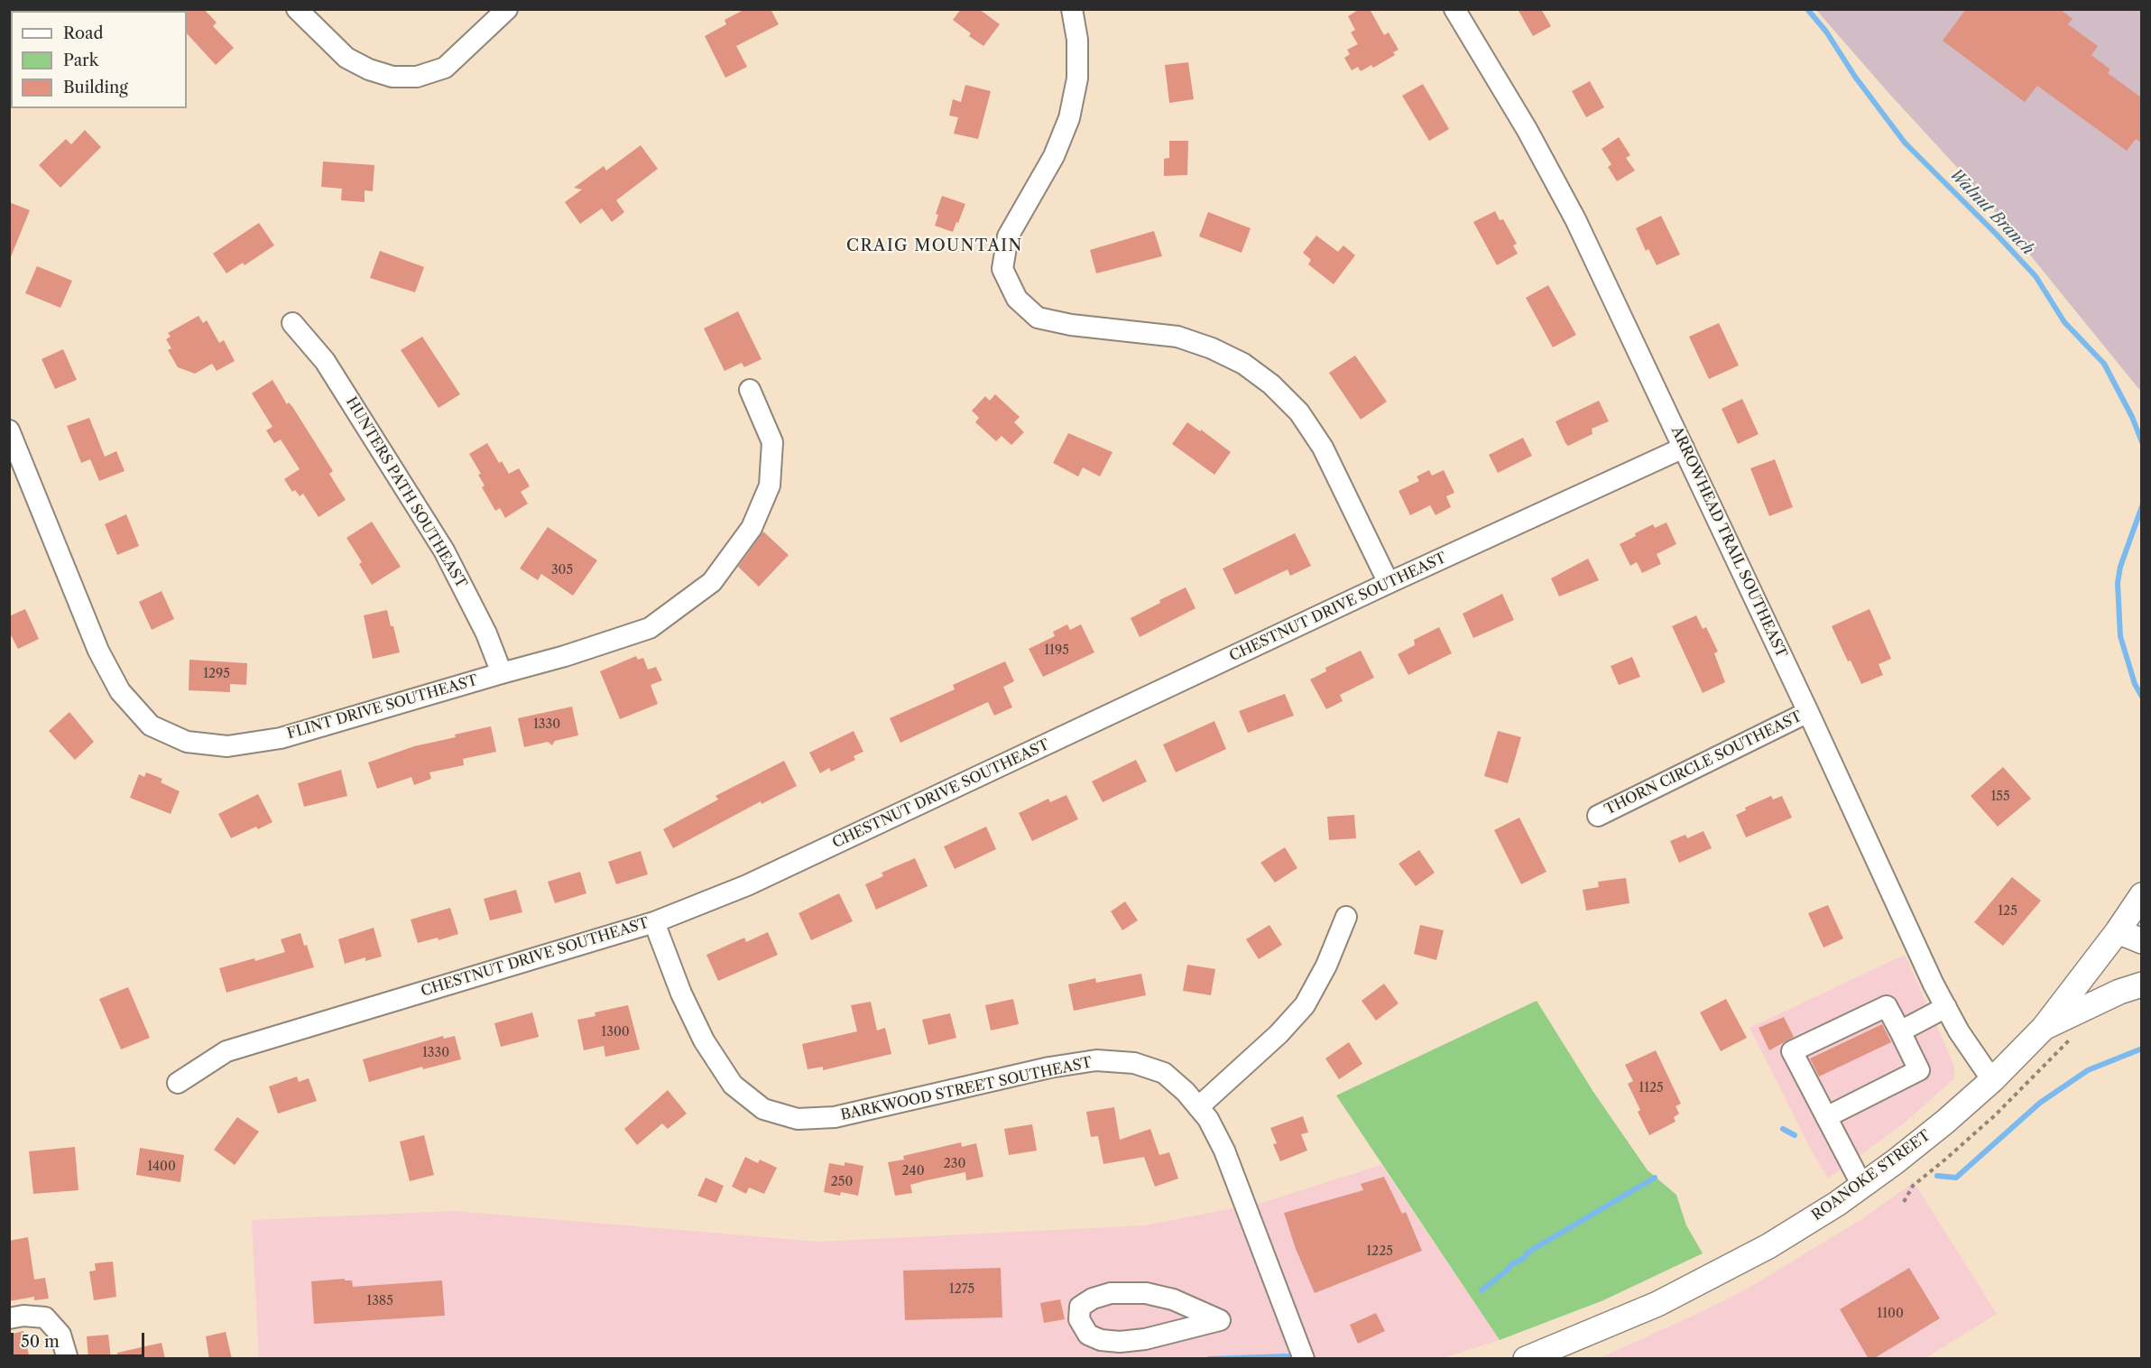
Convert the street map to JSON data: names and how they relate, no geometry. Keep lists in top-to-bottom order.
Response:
{
  "streets": {
    "main road": ["ROANOKE STREET"],
    "street": [
      "HUNTERS PATH SOUTHEAST",
      "ARROWHEAD TRAIL SOUTHEAST",
      "CHESTNUT DRIVE SOUTHEAST",
      "FLINT DRIVE SOUTHEAST",
      "THORN CIRCLE SOUTHEAST",
      "BARKWOOD STREET SOUTHEAST"
    ]
  },
  "crossings": [
    ["HUNTERS PATH SOUTHEAST", "FLINT DRIVE SOUTHEAST"],
    ["ARROWHEAD TRAIL SOUTHEAST", "CHESTNUT DRIVE SOUTHEAST"],
    ["ARROWHEAD TRAIL SOUTHEAST", "THORN CIRCLE SOUTHEAST"],
    ["ARROWHEAD TRAIL SOUTHEAST", "ROANOKE STREET"],
    ["CHESTNUT DRIVE SOUTHEAST", "BARKWOOD STREET SOUTHEAST"]
  ],
  "districts": ["CRAIG MOUNTAIN"],
  "water": ["Walnut Branch"],
  "house_numbers": [
    "305",
    "1195",
    "1295",
    "1330",
    "155",
    "125",
    "1300",
    "1330",
    "1125",
    "230",
    "1400",
    "240",
    "250",
    "1225",
    "1275",
    "1385",
    "1100"
  ],
  "legend": ["Road", "Park", "Building"],
  "scale_bar": "50 m"
}
